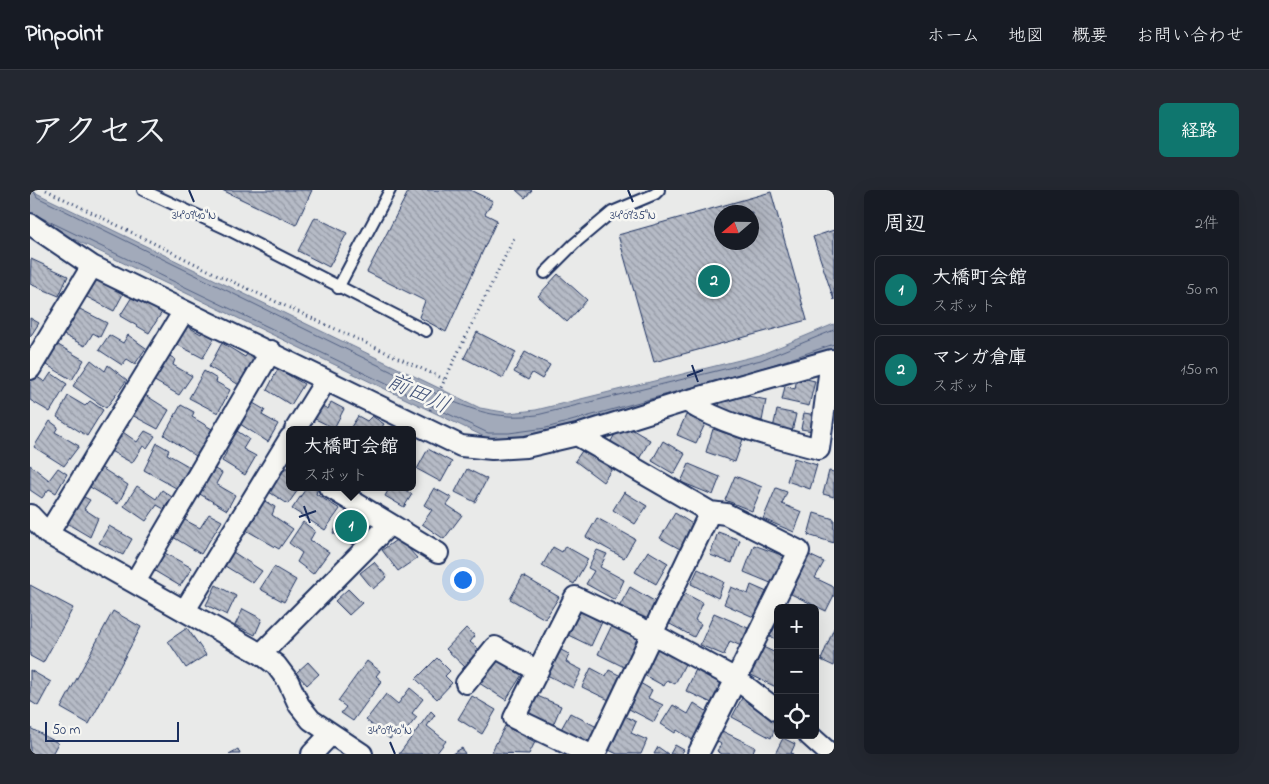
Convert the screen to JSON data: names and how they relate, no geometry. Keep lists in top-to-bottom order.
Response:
{
  "water": ["前田川"],
  "scale_bar": "50 m",
  "north": "left",
  "page": {
    "header": "Pinpoint",
    "nav": [
      "ホーム",
      "地図",
      "概要",
      "お問い合わせ"
    ],
    "title": "アクセス",
    "buttons": "経路",
    "heading": ["周辺", "2件"],
    "list": [
      {
        "mark": "1",
        "name": "大橋町会館",
        "note": "スポット",
        "value": "50 m"
      },
      {
        "mark": "2",
        "name": "マンガ倉庫",
        "note": "スポット",
        "value": "150 m"
      }
    ],
    "pins": ["2", "1"],
    "popup": ["大橋町会館", "スポット"],
    "map_buttons": ["+", "−"],
    "scale": "50 m"
  },
  "coordinates": ["34°09'40\"N", "34°09'35\"N"]
}
